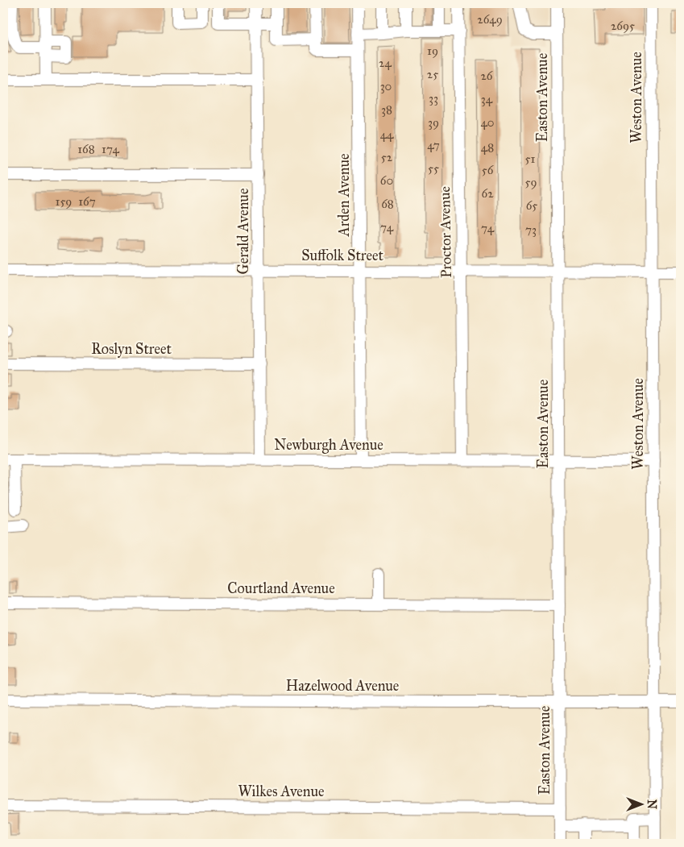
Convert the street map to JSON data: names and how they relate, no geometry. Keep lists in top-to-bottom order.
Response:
{
  "streets": {
    "street": [
      "Easton Avenue",
      "Weston Avenue",
      "Arden Avenue",
      "Gerald Avenue",
      "Proctor Avenue",
      "Suffolk Street",
      "Roslyn Street",
      "Newburgh Avenue",
      "Courtland Avenue",
      "Hazelwood Avenue",
      "Wilkes Avenue"
    ]
  },
  "crossings": [
    ["Easton Avenue", "Suffolk Street"],
    ["Easton Avenue", "Newburgh Avenue"],
    ["Easton Avenue", "Courtland Avenue"],
    ["Easton Avenue", "Hazelwood Avenue"],
    ["Easton Avenue", "Wilkes Avenue"],
    ["Weston Avenue", "Suffolk Street"],
    ["Weston Avenue", "Newburgh Avenue"],
    ["Weston Avenue", "Hazelwood Avenue"],
    ["Arden Avenue", "Suffolk Street"],
    ["Arden Avenue", "Newburgh Avenue"],
    ["Gerald Avenue", "Suffolk Street"],
    ["Gerald Avenue", "Roslyn Street"],
    ["Gerald Avenue", "Newburgh Avenue"],
    ["Proctor Avenue", "Suffolk Street"],
    ["Proctor Avenue", "Newburgh Avenue"]
  ],
  "house_numbers": [
    "2649",
    "2695",
    "19",
    "24",
    "25",
    "26",
    "30",
    "33",
    "34",
    "38",
    "39",
    "40",
    "44",
    "47",
    "48",
    "168",
    "174",
    "52",
    "51",
    "55",
    "56",
    "60",
    "59",
    "62",
    "159",
    "167",
    "68",
    "65",
    "74",
    "74",
    "73"
  ],
  "north": "right"
}
